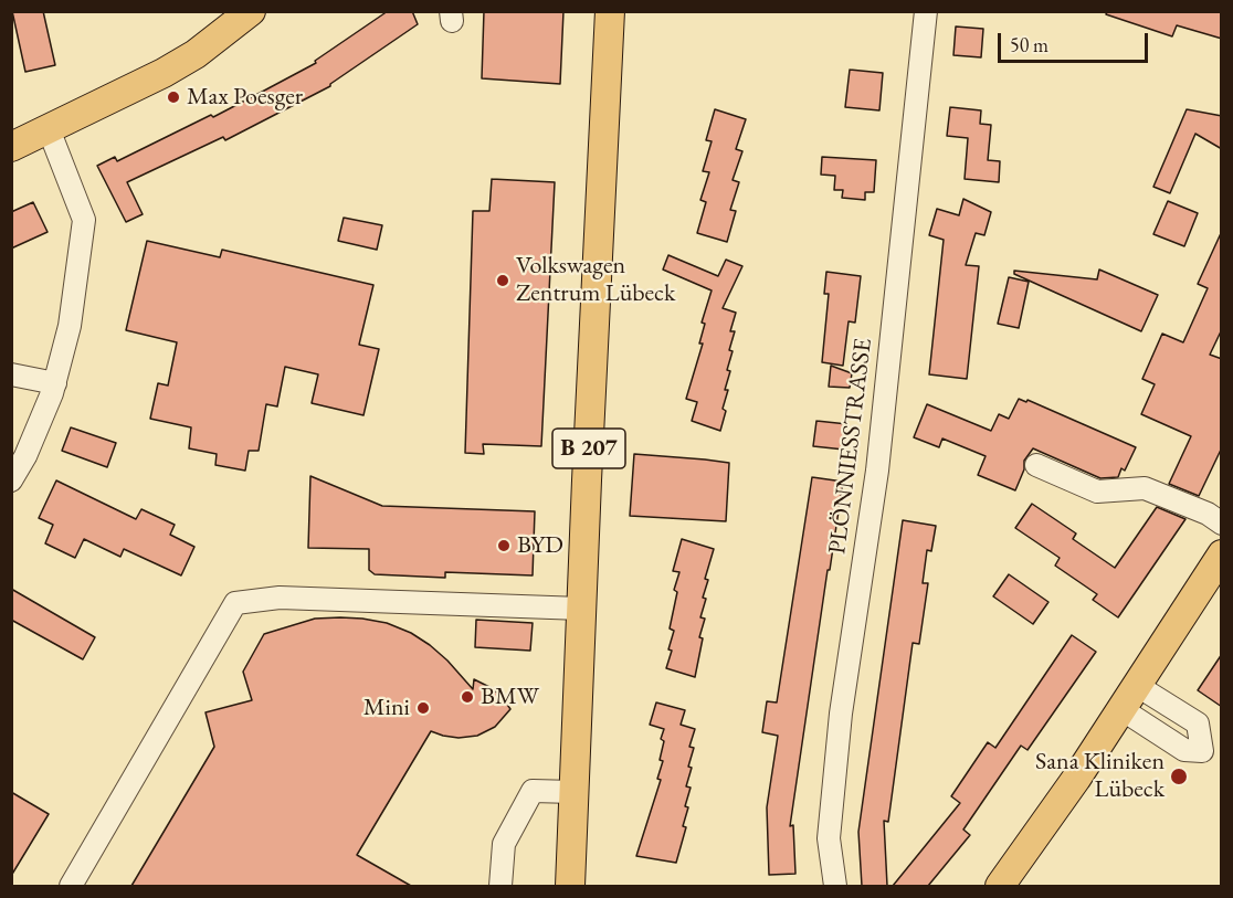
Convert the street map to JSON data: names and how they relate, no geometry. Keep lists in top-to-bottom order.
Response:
{
  "streets": {
    "main road": ["B 207"],
    "street": ["PLÖNNIESSTRASSE"]
  },
  "places": [
    "Max Poesger",
    "Volkswagen Zentrum Lübeck",
    "BYD",
    "BMW",
    "Mini",
    "Sana Kliniken Lübeck"
  ],
  "scale_bar": "50 m"
}
